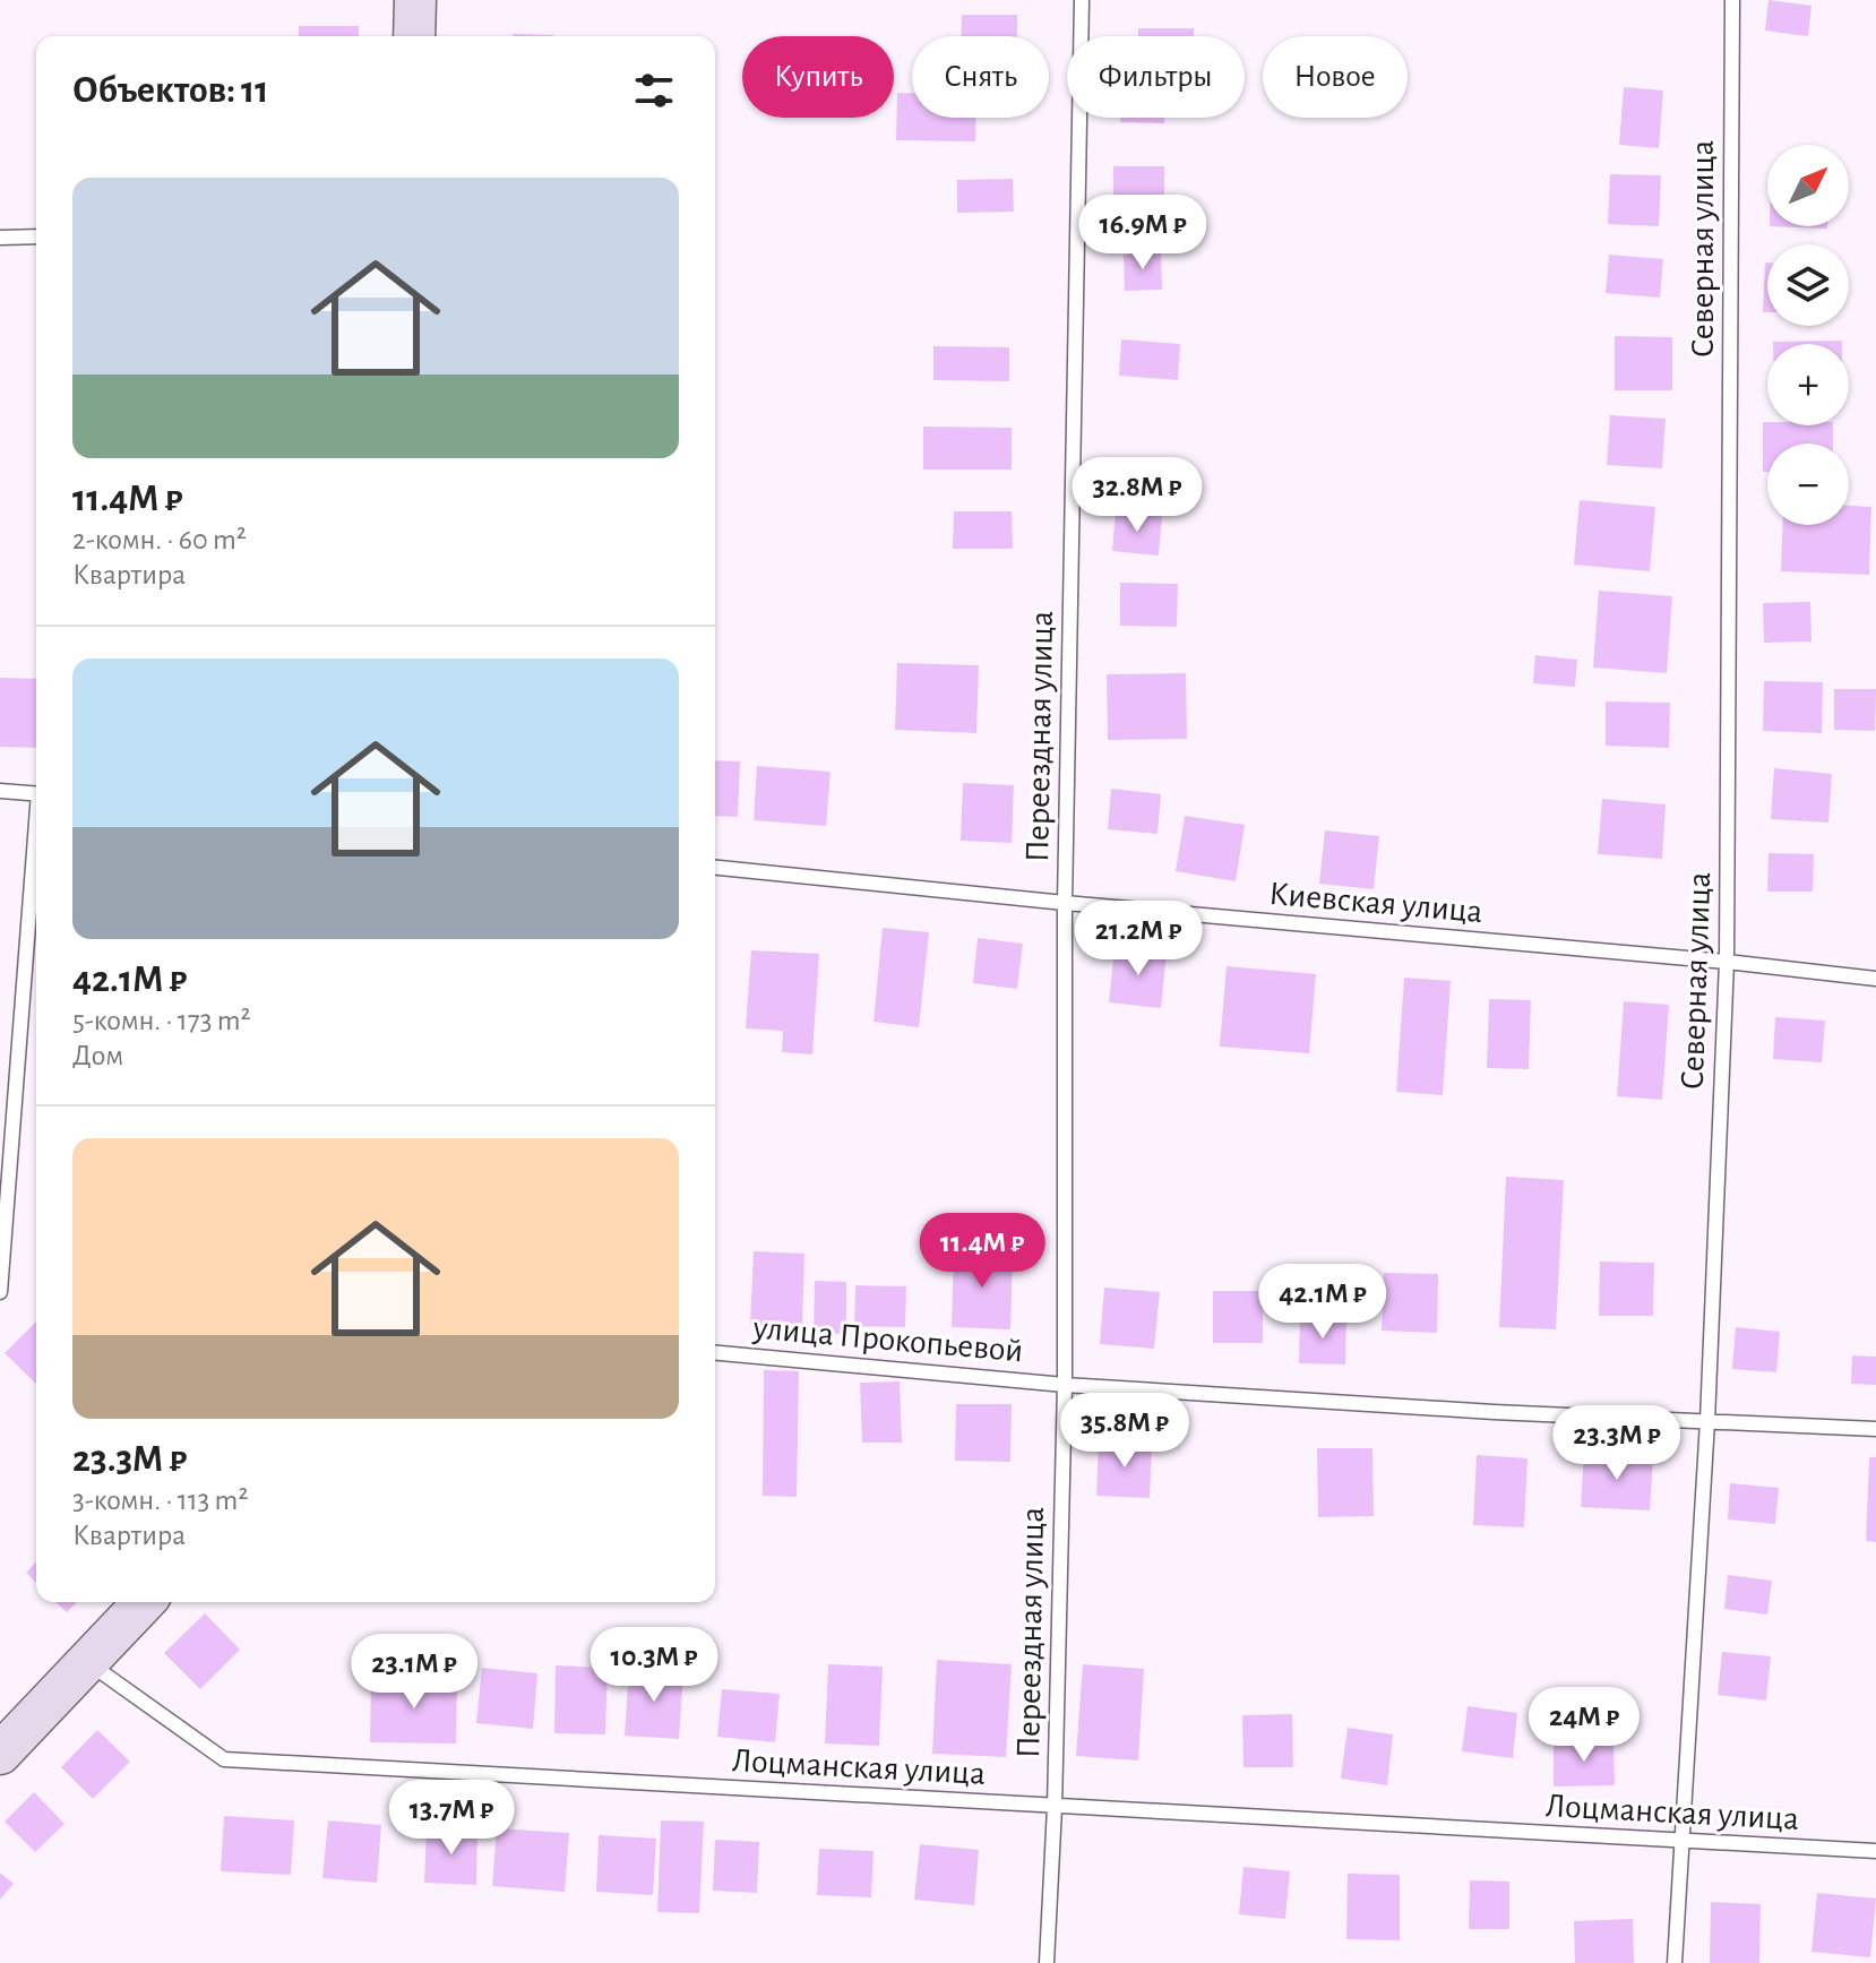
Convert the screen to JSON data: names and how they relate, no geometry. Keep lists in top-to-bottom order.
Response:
{
  "streets": {
    "lane": [
      "Северная улица",
      "Переездная улица",
      "Киевская улица",
      "улица Прокопьевой",
      "Лоцманская улица"
    ]
  },
  "crossings": [
    ["Северная улица", "Киевская улица"],
    ["Северная улица", "улица Прокопьевой"],
    ["Северная улица", "Лоцманская улица"],
    ["Переездная улица", "Киевская улица"],
    ["Переездная улица", "улица Прокопьевой"],
    ["Переездная улица", "Лоцманская улица"]
  ],
  "north": "top right",
  "page": {
    "chip": [
      "Купить",
      "Снять",
      "Фильтры",
      "Новое"
    ],
    "heading": "Объектов: 11",
    "map_buttons": ["+", "−"],
    "list": [
      {
        "name": "11.4M ₽",
        "note": "2-комн. · 60 m² · Квартира"
      },
      {
        "name": "42.1M ₽",
        "note": "5-комн. · 173 m² · Дом"
      },
      {
        "name": "23.3M ₽",
        "note": "3-комн. · 113 m² · Квартира"
      }
    ],
    "price": [
      "16.9M ₽",
      "32.8M ₽",
      "21.2M ₽",
      "11.4M ₽",
      "42.1M ₽",
      "35.8M ₽",
      "23.3M ₽",
      "10.3M ₽",
      "23.1M ₽",
      "24M ₽",
      "13.7M ₽"
    ]
  }
}
